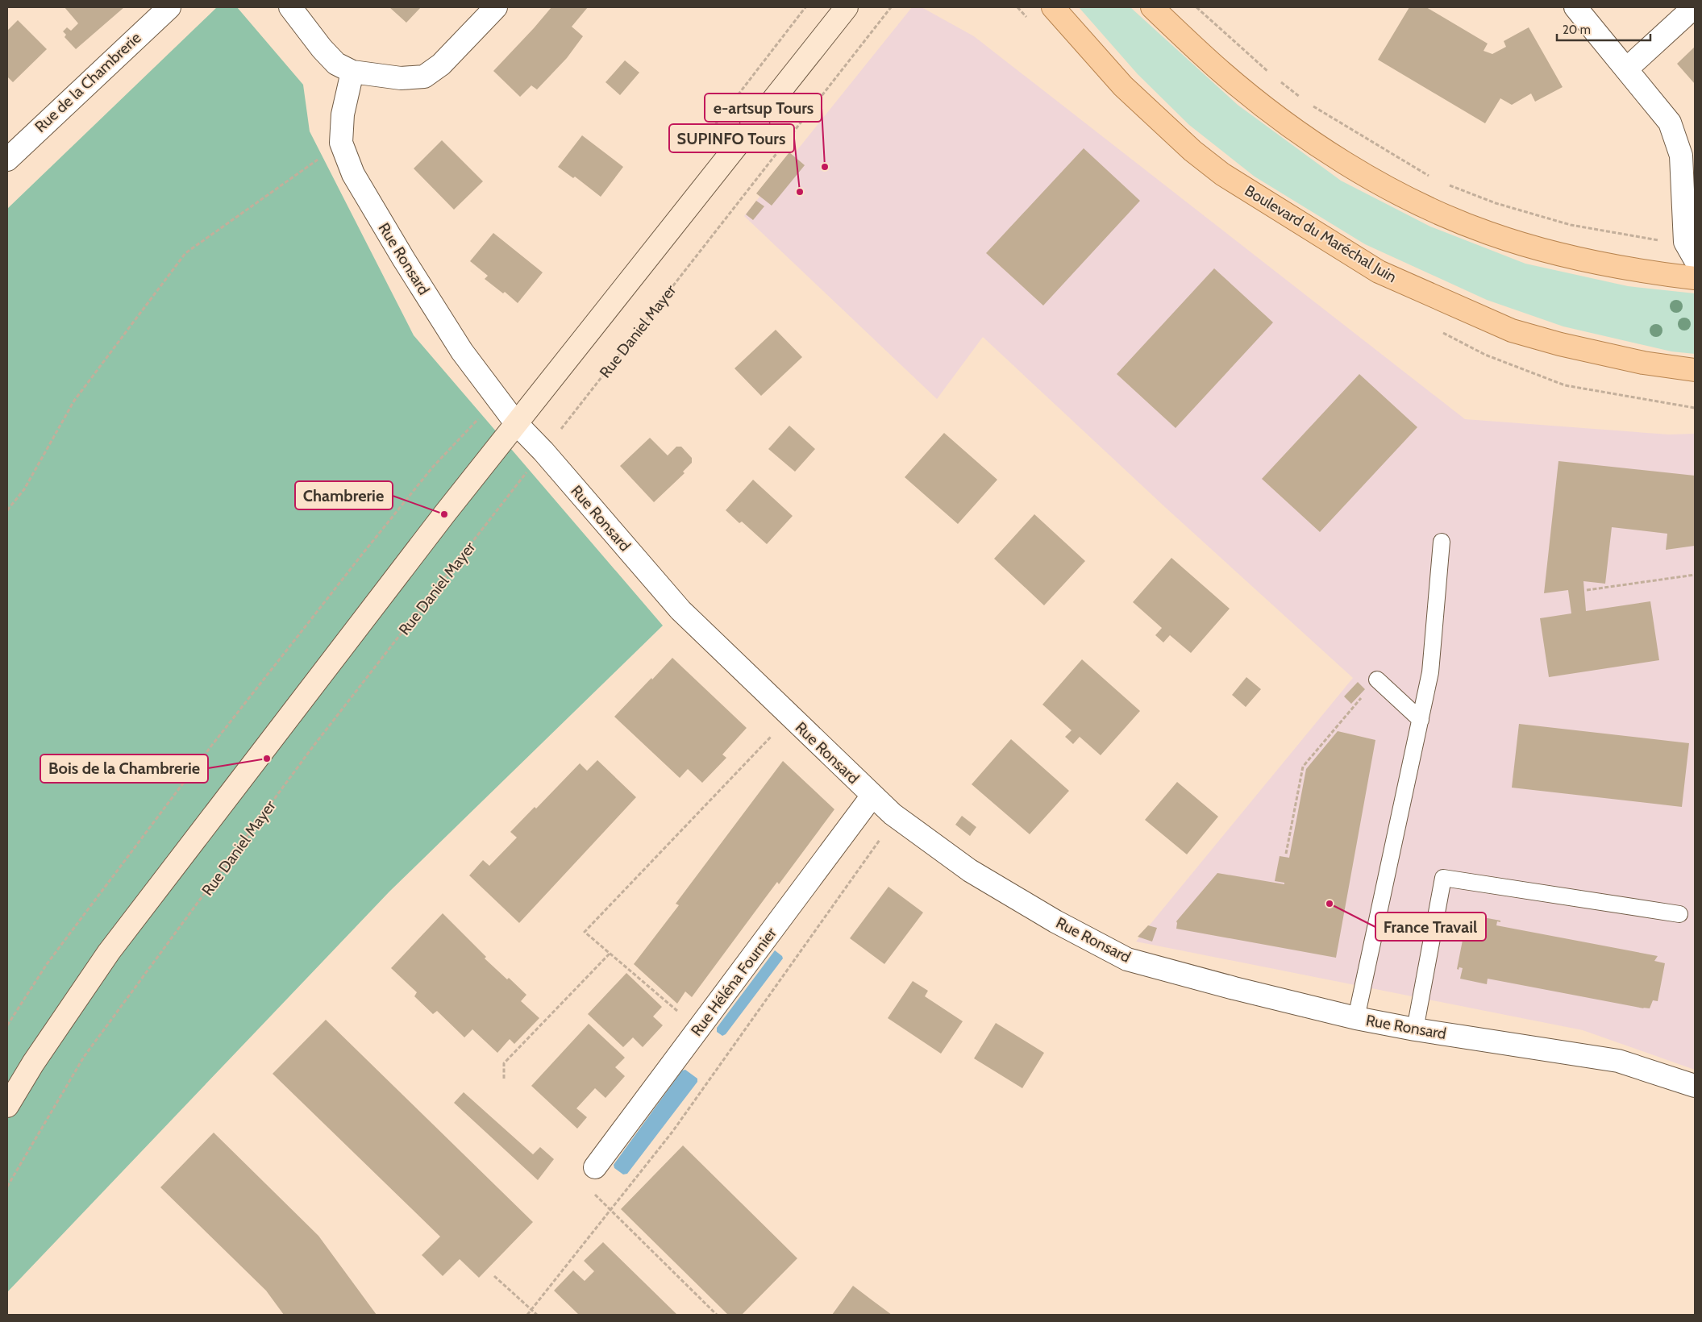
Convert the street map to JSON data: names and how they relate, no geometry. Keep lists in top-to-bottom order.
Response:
{
  "streets": {
    "main road": ["Boulevard du Maréchal Juin"],
    "street": ["Rue de la Chambrerie", "Rue Ronsard", "Rue Héléna Fournier"],
    "path": ["Rue Daniel Mayer"]
  },
  "crossings": [
    ["Rue Ronsard", "Rue Daniel Mayer"],
    ["Rue Ronsard", "Rue Héléna Fournier"]
  ],
  "places": [
    "e-artsup Tours",
    "SUPINFO Tours",
    "Chambrerie",
    "Bois de la Chambrerie",
    "France Travail"
  ],
  "scale_bar": "20 m"
}
